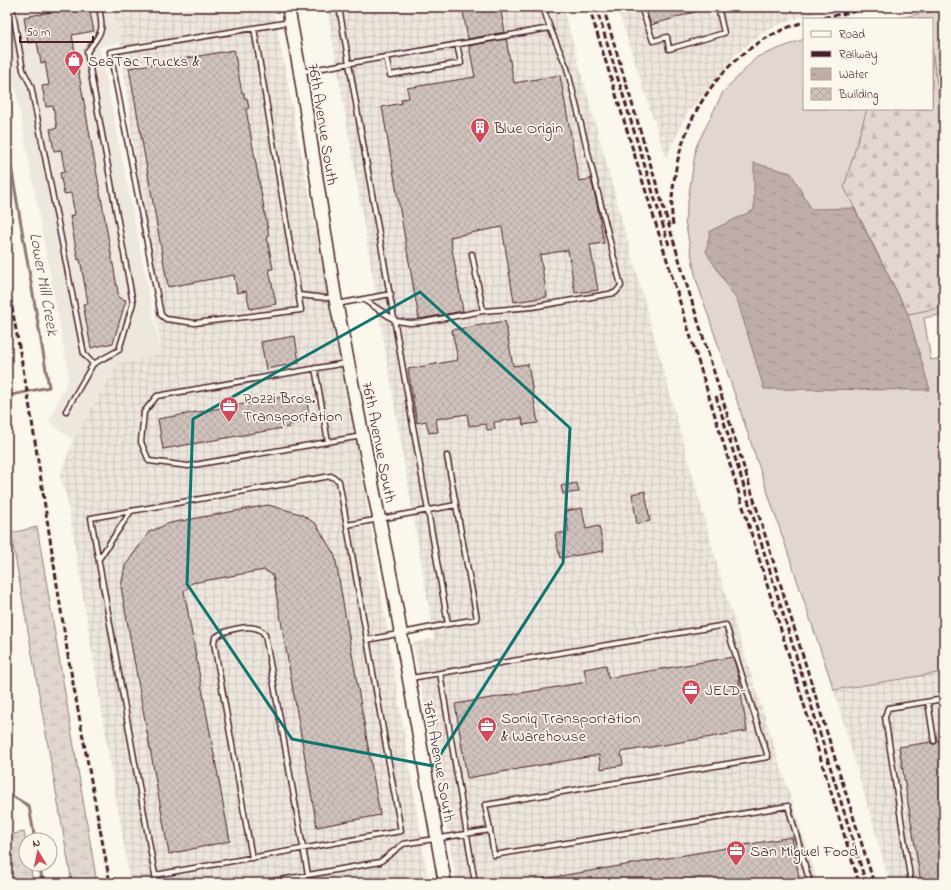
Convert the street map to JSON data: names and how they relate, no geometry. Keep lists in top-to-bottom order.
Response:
{
  "streets": {
    "street": ["76th Avenue South"]
  },
  "water": ["Lower Mill Creek"],
  "places": {
    "shop": ["SeaTac Trucks &"],
    "building": ["Blue Origin"],
    "office": [
      "Pozzi Bros. Transportation",
      "JELD-",
      "Soniq Transportation & Warehouse",
      "San Miguel Food"
    ]
  },
  "legend": [
    "Road",
    "Railway",
    "Water",
    "Building"
  ],
  "scale_bar": "50 m",
  "north": "top"
}
